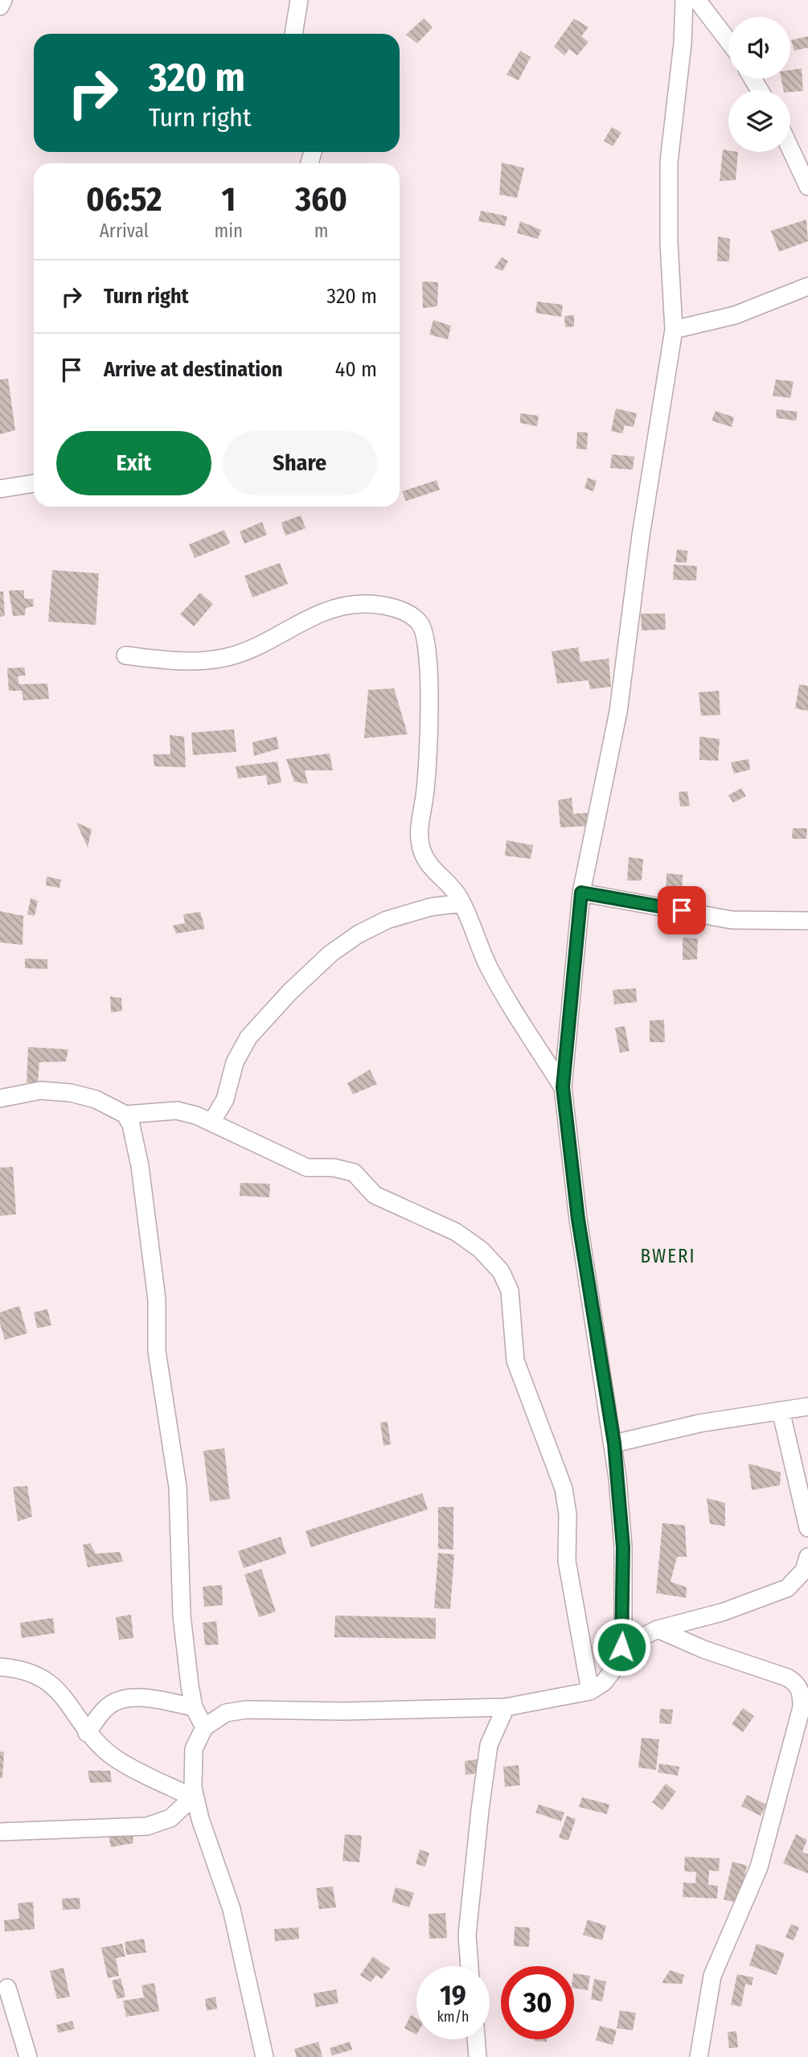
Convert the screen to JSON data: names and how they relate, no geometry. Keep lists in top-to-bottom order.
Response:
{
  "districts": ["BWERI"],
  "page": {
    "turn": ["320 m", "Turn right"],
    "eta": [
      "06:52",
      "Arrival",
      "1",
      "min",
      "360",
      "m"
    ],
    "list": [
      {
        "name": "Turn right",
        "value": "320 m"
      },
      {
        "name": "Arrive at destination",
        "value": "40 m"
      }
    ],
    "buttons": ["Exit", "Share"],
    "speed": "19 km/h",
    "limit": "30"
  }
}
